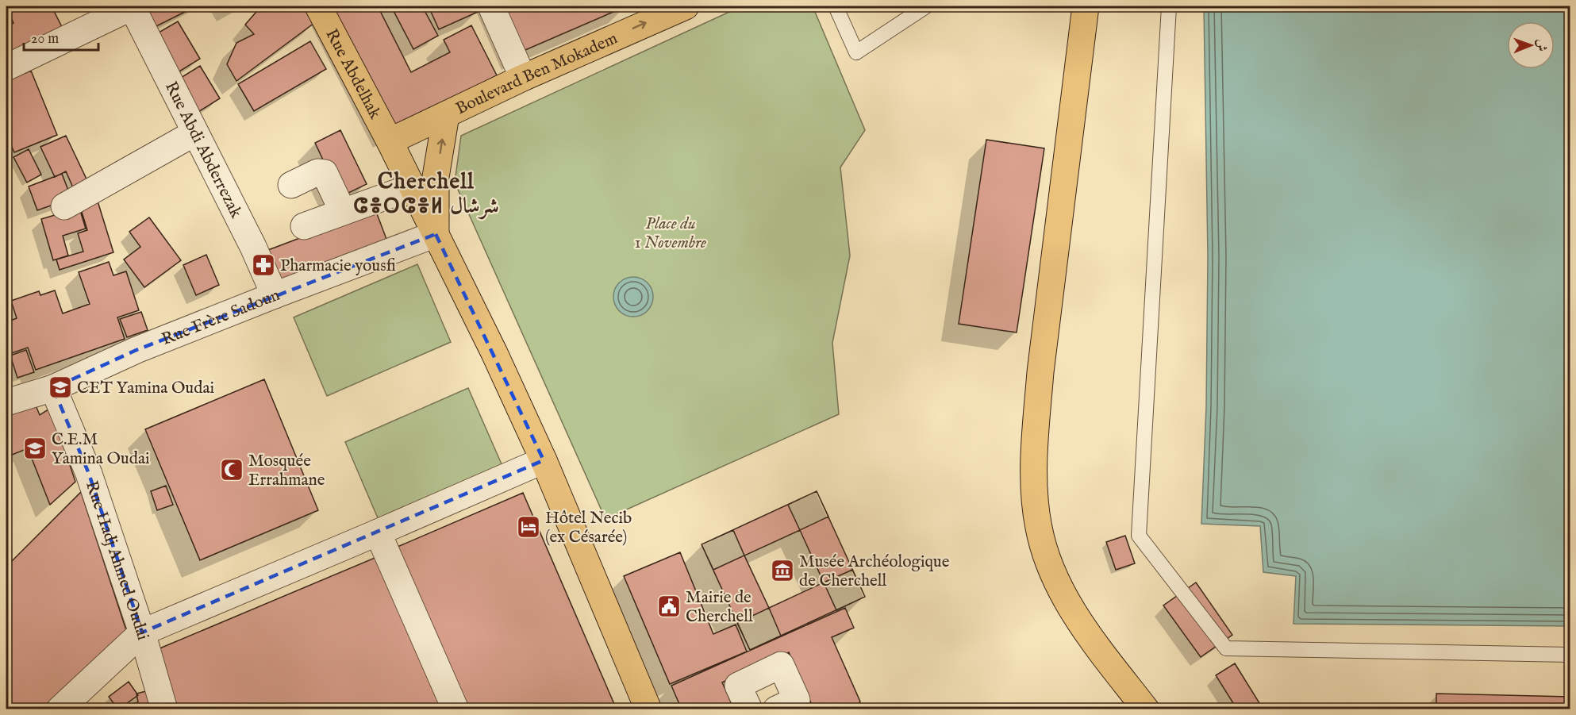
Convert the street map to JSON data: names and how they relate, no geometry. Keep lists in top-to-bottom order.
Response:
{
  "streets": {
    "main road": ["Boulevard Ben Mokadem", "Rue Abdelhak"],
    "street": ["Rue Abdi Abderrezak", "Rue Frère Sadoun", "Rue Hadj Ahmed Oudai"]
  },
  "crossings": [
    ["Boulevard Ben Mokadem", "Rue Abdelhak"],
    ["Rue Abdelhak", "Rue Frère Sadoun"],
    ["Rue Abdi Abderrezak", "Rue Frère Sadoun"],
    ["Rue Frère Sadoun", "Rue Hadj Ahmed Oudai"]
  ],
  "one_way": ["Boulevard Ben Mokadem"],
  "districts": ["Cherchell ⵛⴻⵔⵛⴻⵍ شرشال"],
  "parks": ["Place du 1 Novembre"],
  "places": {
    "pharmacy": ["Pharmacie yousfi"],
    "school or university": ["CET Yamina Oudai", "C.E.M Yamina Oudai"],
    "mosque": ["Mosquée Errahmane"],
    "hotel": ["Hôtel Necib (ex Césarée)"],
    "museum": ["Musée Archéologique de Cherchell"],
    "public building": ["Mairie de Cherchell"]
  },
  "scale_bar": "20 m",
  "north": "right"
}
